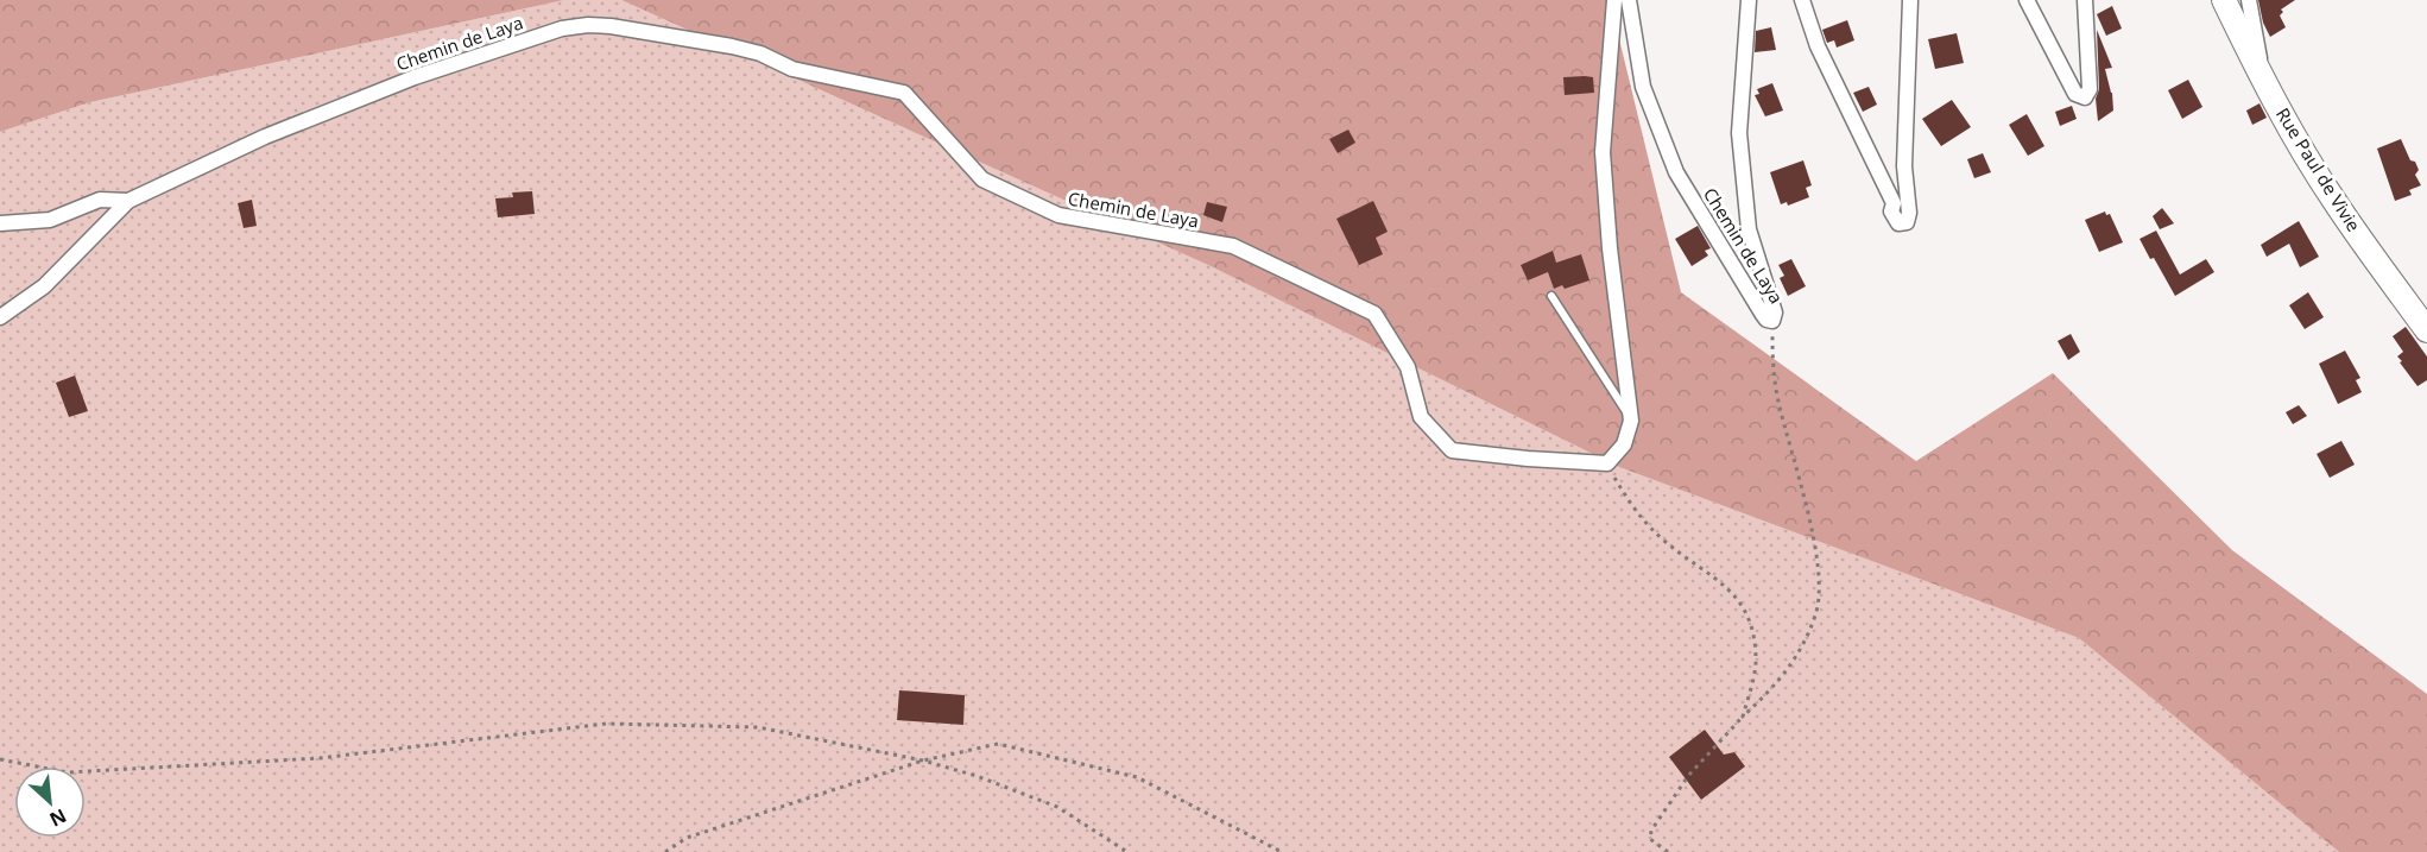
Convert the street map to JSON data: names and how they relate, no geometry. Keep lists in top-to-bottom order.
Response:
{
  "streets": {
    "main road": ["Rue Paul de Vivie"],
    "street": ["Chemin de Laya"]
  },
  "north": "bottom right"
}
